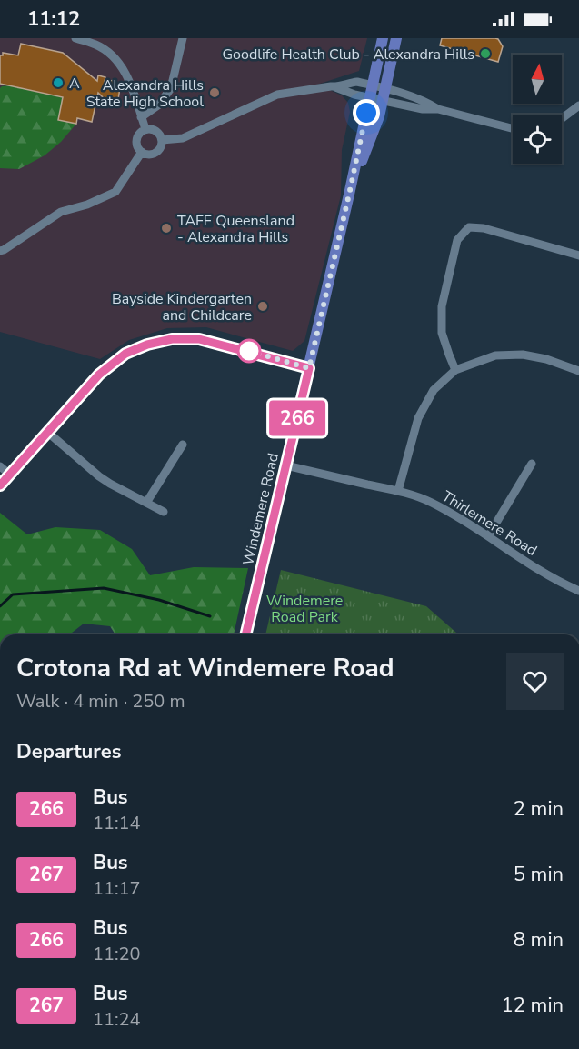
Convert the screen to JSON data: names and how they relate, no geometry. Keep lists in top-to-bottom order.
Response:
{
  "streets": {
    "main road": ["Windemere Road"],
    "street": ["Thirlemere Road"]
  },
  "crossings": [
    ["Windemere Road", "Thirlemere Road"]
  ],
  "parks": ["Windemere Road Park"],
  "places": [
    "Goodlife Health Club - Alexandra Hills",
    "A",
    "Alexandra Hills State High School",
    "TAFE Queensland - Alexandra Hills",
    "Bayside Kindergarten and Childcare"
  ],
  "lines": ["bus line 266"],
  "north": "top",
  "page": {
    "status": "11:12",
    "on_map": "266",
    "heading": [
      ["Crotona Rd at Windemere Road", "Walk · 4 min · 250 m"],
      "Departures"
    ],
    "list": [
      {
        "mark": "266",
        "name": "Bus",
        "note": "11:14",
        "value": "2 min"
      },
      {
        "mark": "267",
        "name": "Bus",
        "note": "11:17",
        "value": "5 min"
      },
      {
        "mark": "266",
        "name": "Bus",
        "note": "11:20",
        "value": "8 min"
      },
      {
        "mark": "267",
        "name": "Bus",
        "note": "11:24",
        "value": "12 min"
      }
    ]
  }
}
